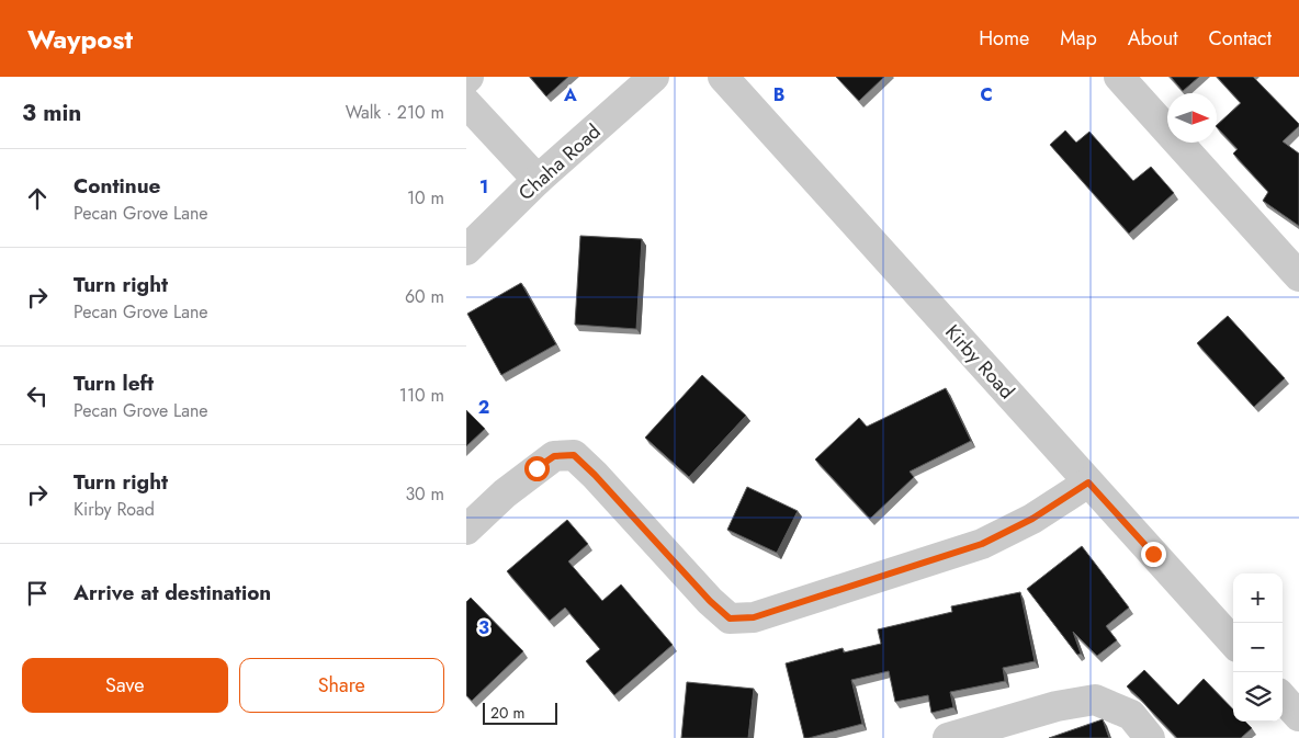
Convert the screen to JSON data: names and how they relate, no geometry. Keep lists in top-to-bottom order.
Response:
{
  "streets": {
    "street": ["Chaha Road", "Kirby Road"]
  },
  "scale_bar": "20 m",
  "north": "right",
  "page": {
    "header": "Waypost",
    "nav": [
      "Home",
      "Map",
      "About",
      "Contact"
    ],
    "heading": ["3 min", "Walk · 210 m"],
    "list": [
      ["Continue", "Pecan Grove Lane", "10 m"],
      ["Turn right", "Pecan Grove Lane", "60 m"],
      ["Turn left", "Pecan Grove Lane", "110 m"],
      ["Turn right", "Kirby Road", "30 m"],
      "Arrive at destination"
    ],
    "map_buttons": ["+", "−"],
    "buttons": ["Save", "Share"],
    "scale": "20 m"
  },
  "grid": {
    "columns": ["A", "B", "C"],
    "rows": ["1", "2", "3"]
  }
}
